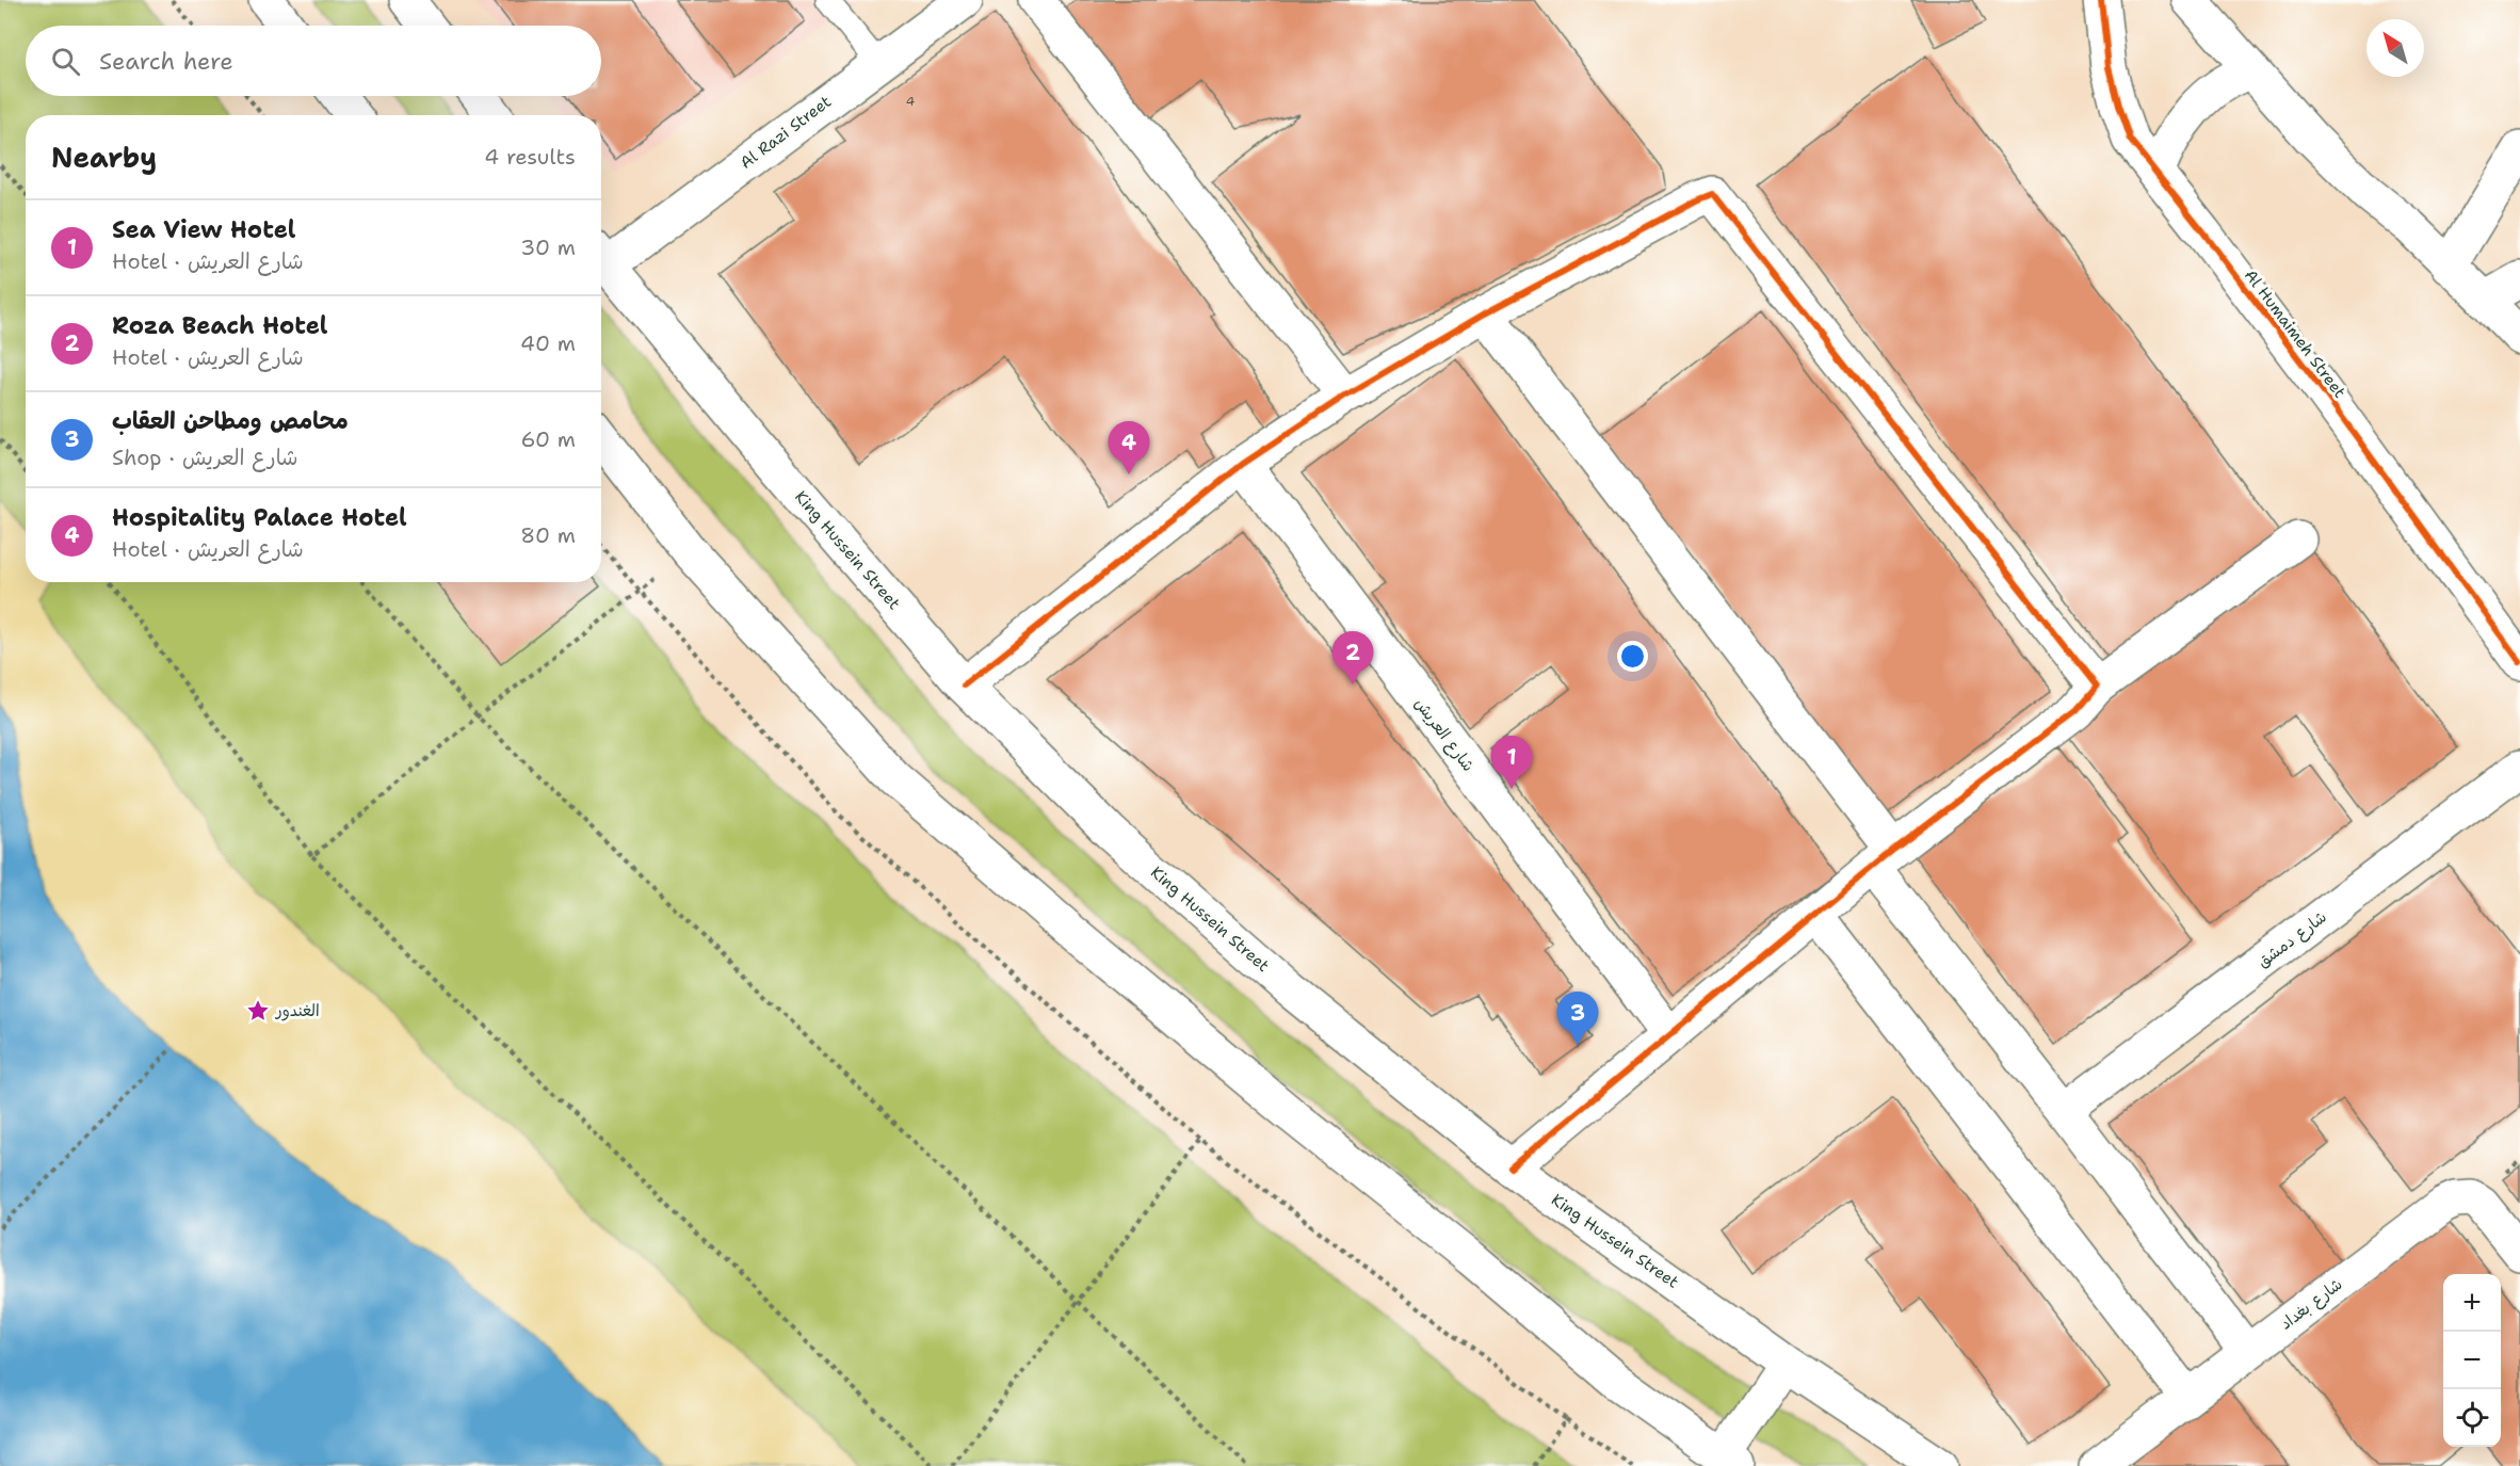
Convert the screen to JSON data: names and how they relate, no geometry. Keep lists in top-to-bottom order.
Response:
{
  "streets": {
    "main road": [
      "Al Razi Street",
      "Al Humaimeh Street",
      "King Hussein Street",
      "شارع العريش",
      "شارع دمشق",
      "شارع بغداد"
    ]
  },
  "places": {
    "place": ["الغندور"]
  },
  "house_numbers": ["4"],
  "north": "top left",
  "page": {
    "search": "Search here",
    "heading": ["Nearby", "4 results"],
    "list": [
      {
        "mark": "1",
        "name": "Sea View Hotel",
        "note": "Hotel · شارع العريش",
        "value": "30 m"
      },
      {
        "mark": "2",
        "name": "Roza Beach Hotel",
        "note": "Hotel · شارع العريش",
        "value": "40 m"
      },
      {
        "mark": "3",
        "name": "محامص ومطاحن العقاب",
        "note": "Shop · شارع العريش",
        "value": "60 m"
      },
      {
        "mark": "4",
        "name": "Hospitality Palace Hotel",
        "note": "Hotel · شارع العريش",
        "value": "80 m"
      }
    ],
    "pins": [
      "4",
      "2",
      "1",
      "3"
    ],
    "map_buttons": ["+", "−"]
  }
}
